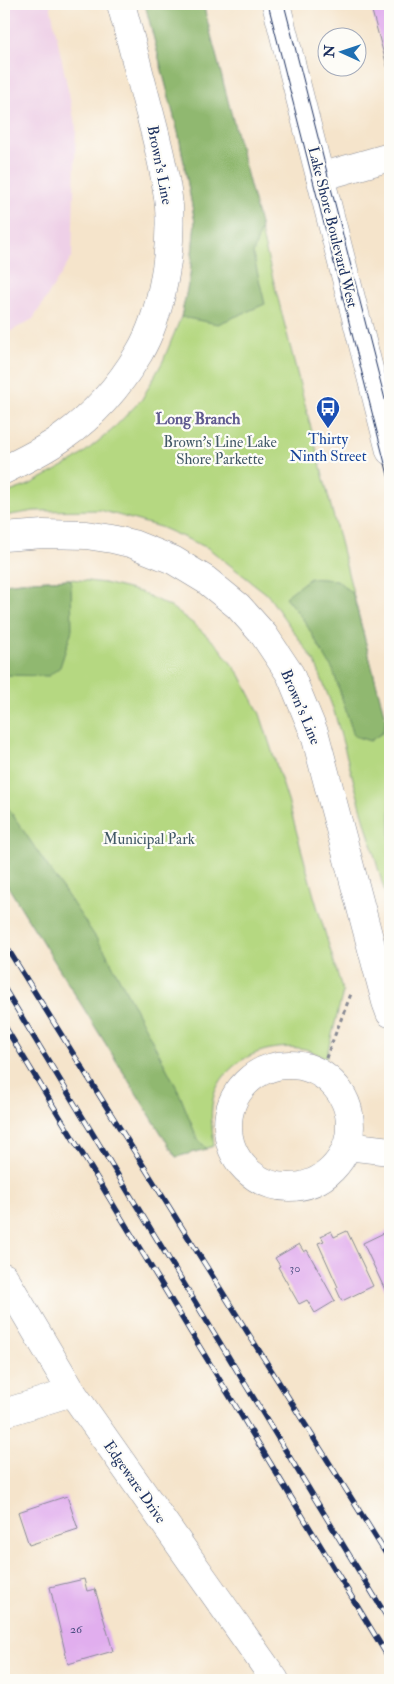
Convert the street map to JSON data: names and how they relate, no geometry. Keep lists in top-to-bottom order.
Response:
{
  "streets": {
    "main road": ["Brown's Line", "Lake Shore Boulevard West", "Edgeware Drive"]
  },
  "districts": ["Long Branch"],
  "parks": ["Brown's Line Lake Shore Parkette", "Municipal Park"],
  "places": {
    "bus stop": ["Thirty Ninth Street"]
  },
  "house_numbers": ["30", "26"],
  "north": "left"
}
